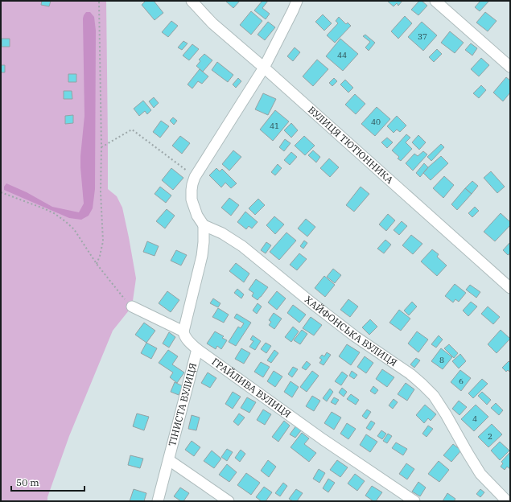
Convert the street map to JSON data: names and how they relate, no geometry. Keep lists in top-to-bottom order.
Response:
{
  "streets": {
    "street": [
      "ВУЛИЦЯ ТЮТЮННИКА",
      "ХАЙФОНСЬКА ВУЛИЦЯ",
      "ГРАЙЛИВА ВУЛИЦЯ",
      "ТІНИСТА ВУЛИЦЯ"
    ]
  },
  "crossings": [
    ["ГРАЙЛИВА ВУЛИЦЯ", "ТІНИСТА ВУЛИЦЯ"]
  ],
  "house_numbers": [
    "37",
    "44",
    "40",
    "41",
    "8",
    "6",
    "4",
    "2"
  ],
  "scale_bar": "50 m"
}
